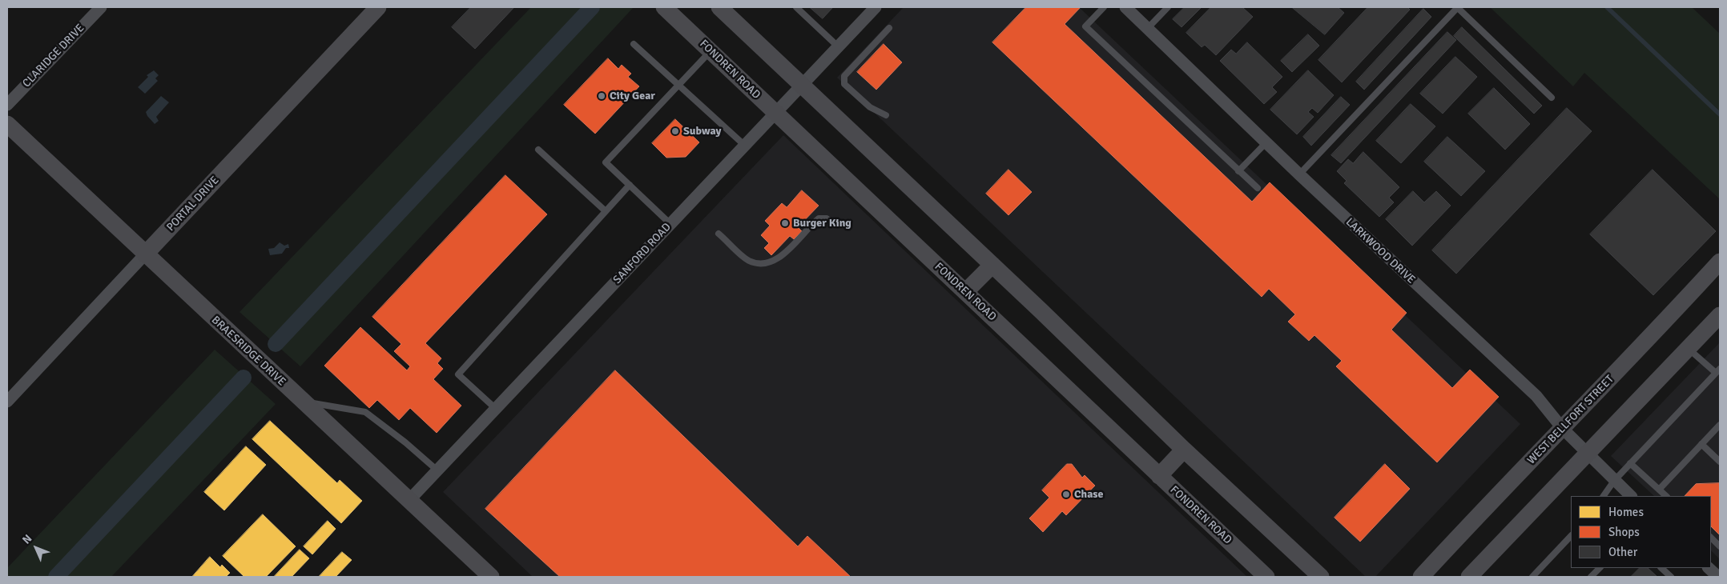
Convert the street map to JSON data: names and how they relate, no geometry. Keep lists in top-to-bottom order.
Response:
{
  "streets": {
    "main road": [
      "FONDREN ROAD",
      "PORTAL DRIVE",
      "BRAESRIDGE DRIVE",
      "WEST BELLFORT STREET"
    ],
    "street": ["CLARIDGE DRIVE", "LARKWOOD DRIVE", "SANFORD ROAD"]
  },
  "crossings": [
    ["FONDREN ROAD", "SANFORD ROAD"],
    ["PORTAL DRIVE", "BRAESRIDGE DRIVE"],
    ["LARKWOOD DRIVE", "WEST BELLFORT STREET"],
    ["SANFORD ROAD", "BRAESRIDGE DRIVE"]
  ],
  "places": [
    "City Gear",
    "Subway",
    "Burger King",
    "Chase"
  ],
  "legend": ["Homes", "Shops", "Other"],
  "north": "top left"
}
